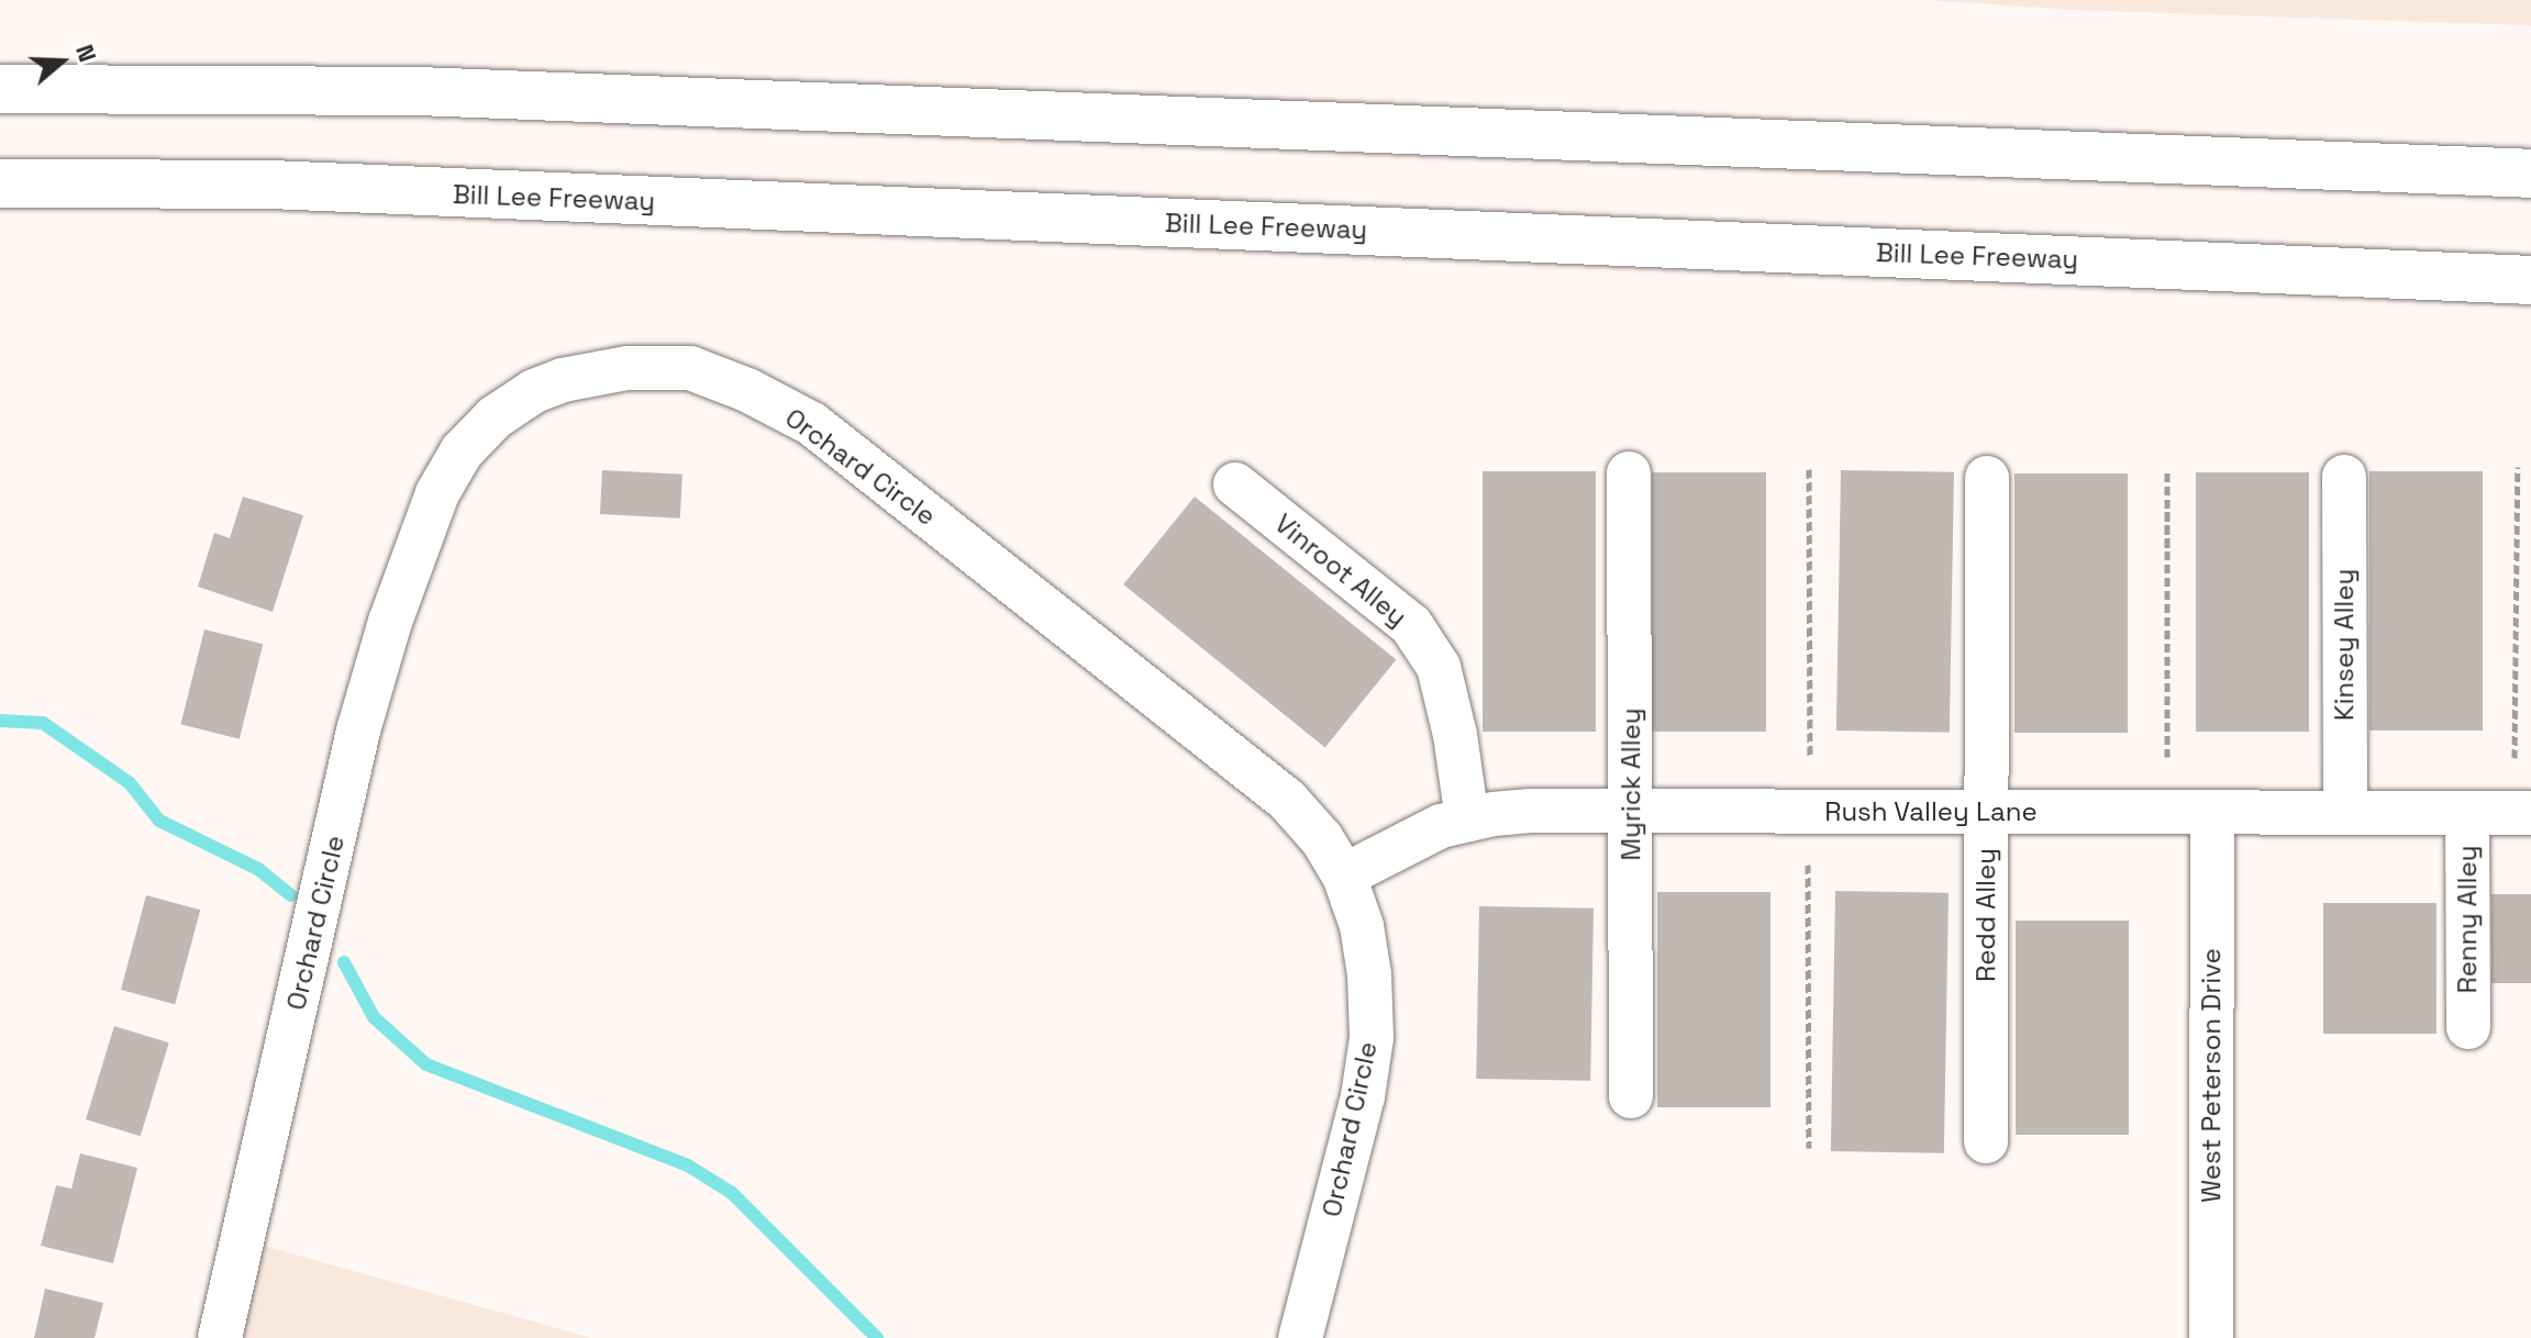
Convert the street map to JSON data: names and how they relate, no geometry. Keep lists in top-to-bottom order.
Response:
{
  "streets": {
    "highway": ["Bill Lee Freeway"],
    "street": [
      "Orchard Circle",
      "Vinroot Alley",
      "Kinsey Alley",
      "Myrick Alley",
      "Rush Valley Lane",
      "Redd Alley",
      "Renny Alley",
      "West Peterson Drive"
    ]
  },
  "crossings": [
    ["Orchard Circle", "Rush Valley Lane"],
    ["Vinroot Alley", "Rush Valley Lane"],
    ["Kinsey Alley", "Rush Valley Lane"],
    ["Myrick Alley", "Rush Valley Lane"],
    ["Rush Valley Lane", "Redd Alley"],
    ["Rush Valley Lane", "Renny Alley"],
    ["Rush Valley Lane", "West Peterson Drive"]
  ],
  "north": "right"
}
